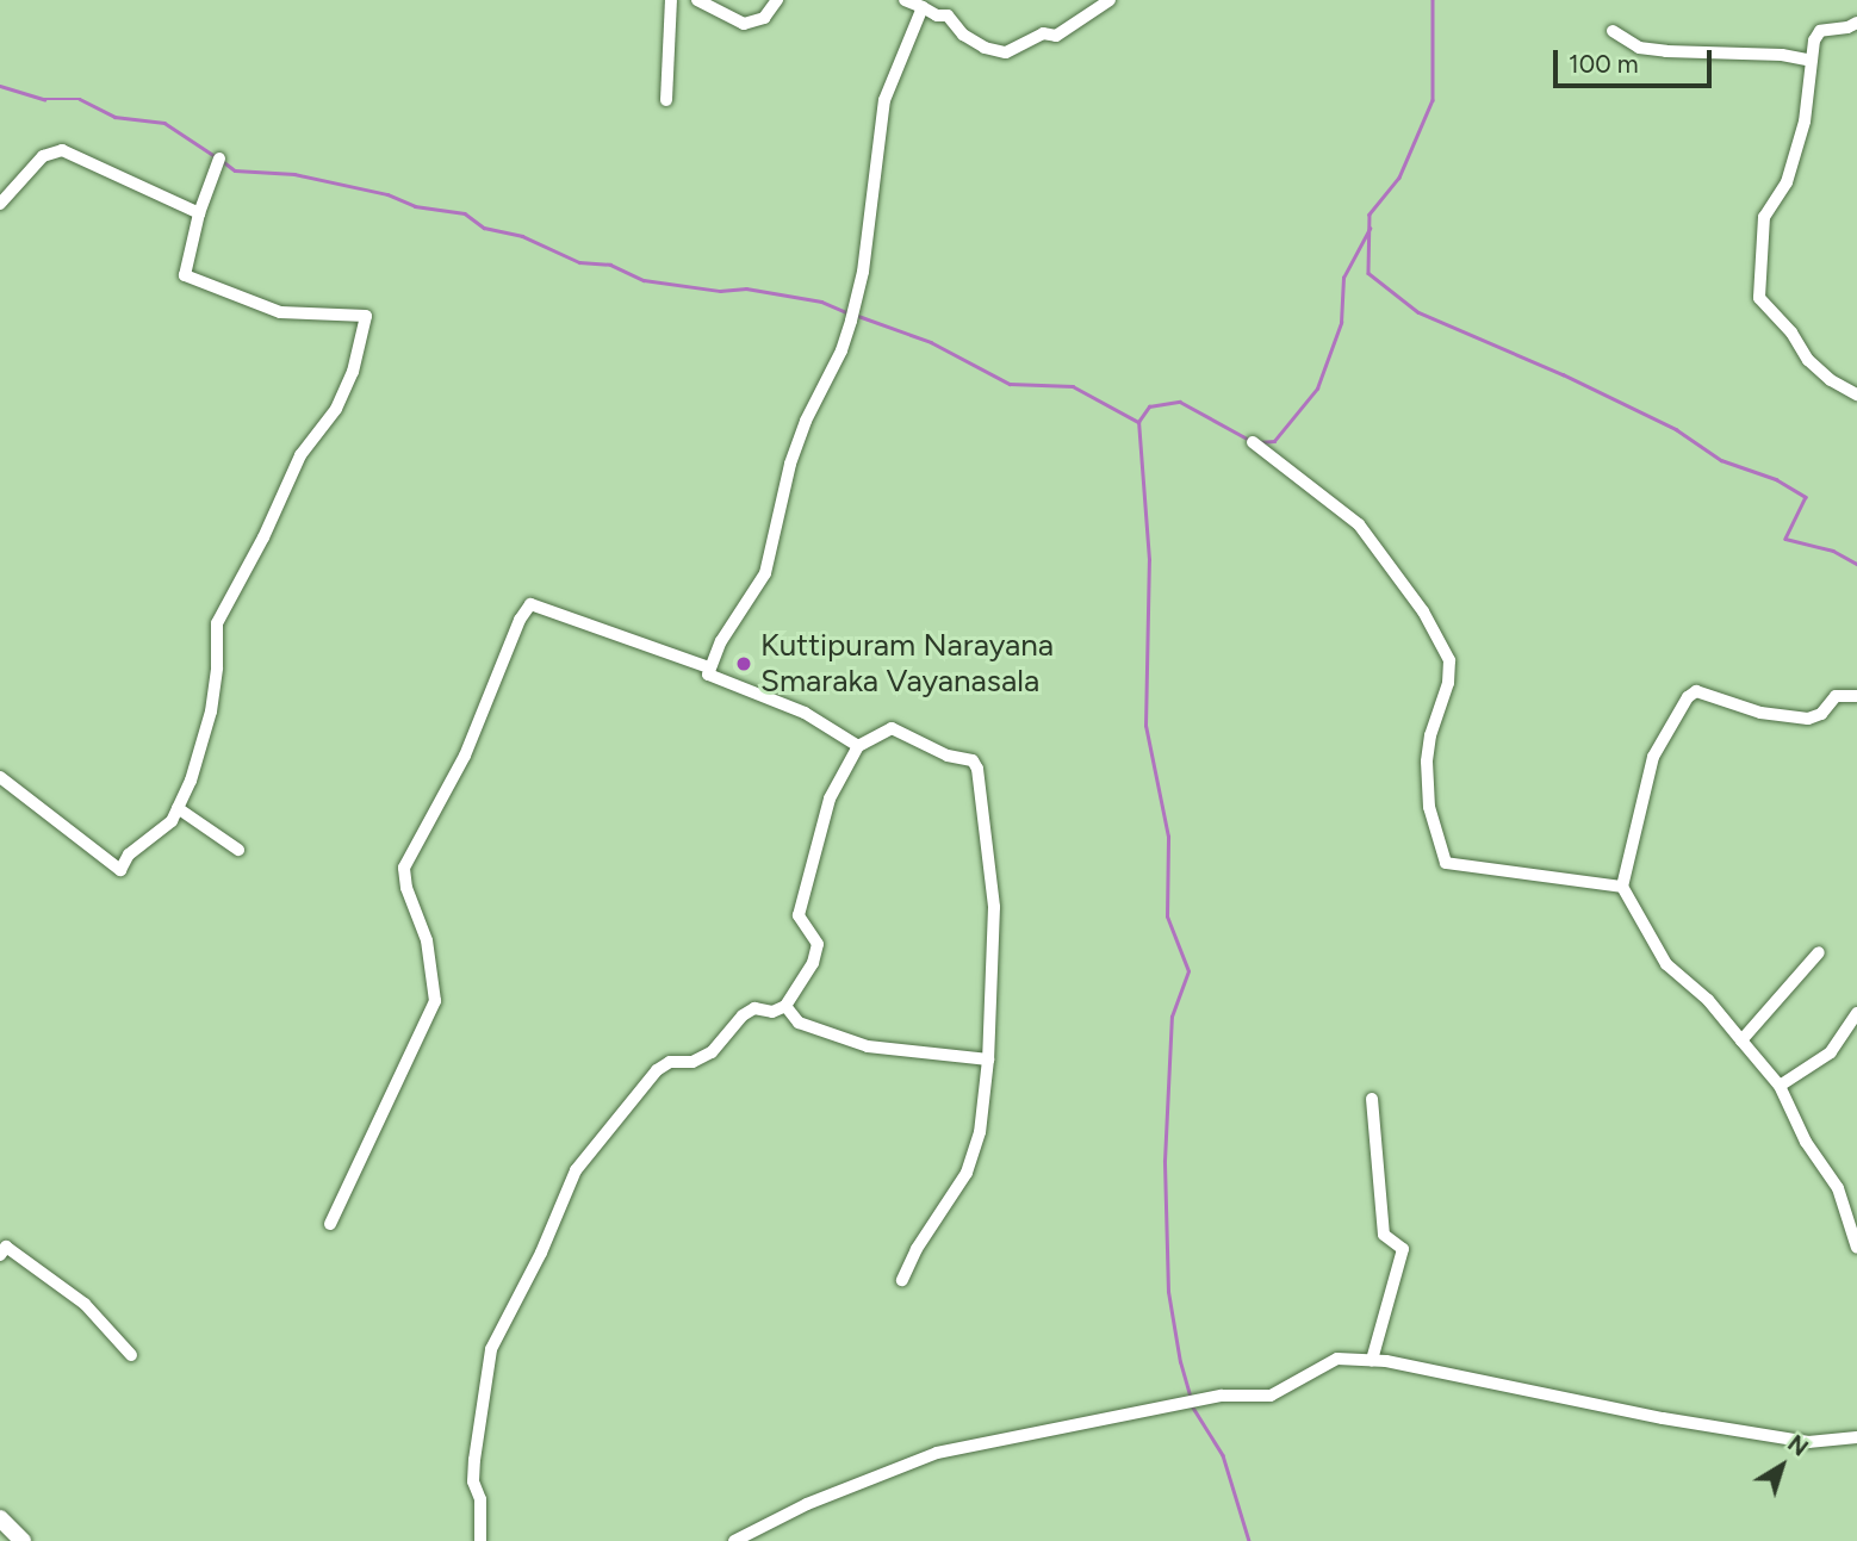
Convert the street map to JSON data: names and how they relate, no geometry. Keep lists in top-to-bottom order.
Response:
{
  "places": ["Kuttipuram Narayana Smaraka Vayanasala"],
  "scale_bar": "100 m",
  "north": "top right"
}
